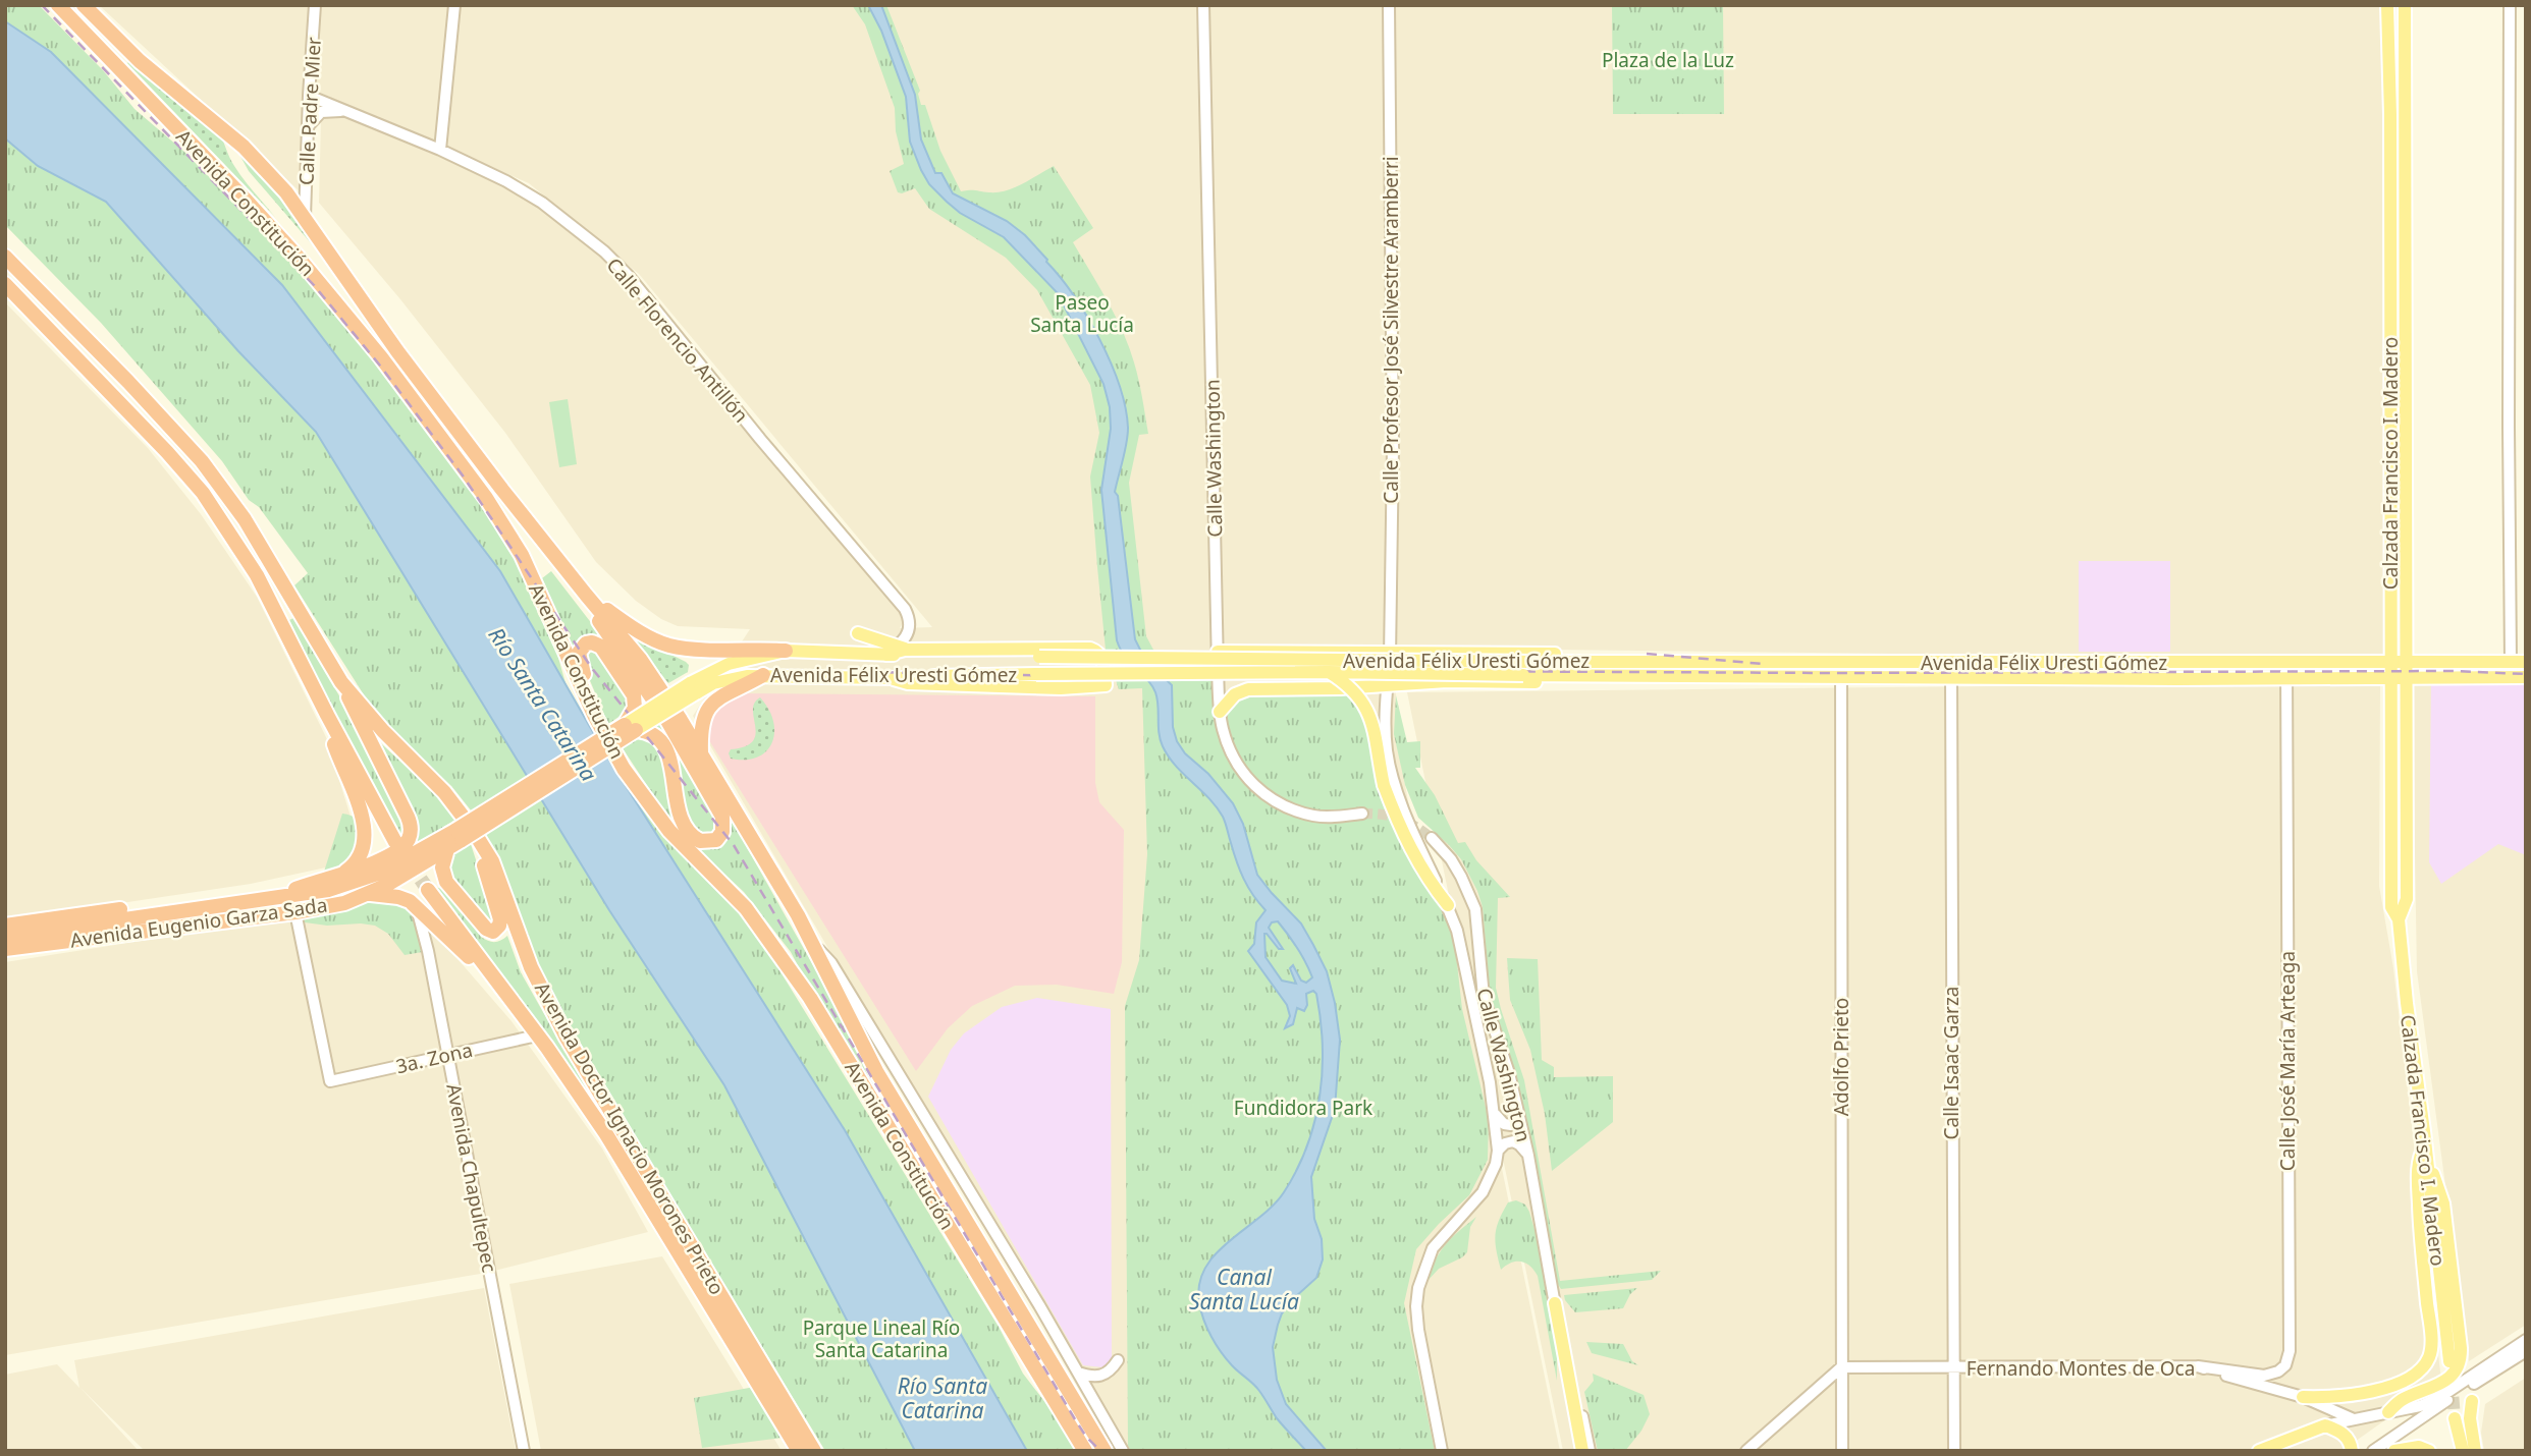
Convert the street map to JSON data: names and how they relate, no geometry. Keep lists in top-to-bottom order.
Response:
{
  "streets": {
    "highway": [
      "Avenida Constitución",
      "Avenida Félix Uresti Gómez",
      "Avenida Eugenio Garza Sada",
      "Avenida Doctor Ignacio Morones Prieto"
    ],
    "main road": ["Calzada Francisco I. Madero"],
    "street": [
      "Calle Padre Mier",
      "Calle Profesor José Silvestre Aramberri",
      "Calle Florencio Antillón",
      "Calle Washington",
      "Adolfo Prieto",
      "3a. Zona",
      "Calle José María Arteaga",
      "Calle Isaac Garza",
      "Avenida Chapultepec",
      "Fernando Montes de Oca"
    ]
  },
  "crossings": [
    ["Calle Padre Mier", "Avenida Constitución"],
    ["Calle Padre Mier", "Calle Florencio Antillón"],
    ["Calle Florencio Antillón", "Avenida Félix Uresti Gómez"],
    ["Calzada Francisco I. Madero", "Avenida Félix Uresti Gómez"],
    ["Avenida Félix Uresti Gómez", "Avenida Eugenio Garza Sada"],
    ["Avenida Félix Uresti Gómez", "Adolfo Prieto"],
    ["Avenida Félix Uresti Gómez", "Calle José María Arteaga"],
    ["Avenida Félix Uresti Gómez", "Calle Isaac Garza"],
    ["Avenida Eugenio Garza Sada", "3a. Zona"],
    ["Adolfo Prieto", "Fernando Montes de Oca"],
    ["3a. Zona", "Avenida Doctor Ignacio Morones Prieto"],
    ["3a. Zona", "Avenida Chapultepec"],
    ["Calle José María Arteaga", "Fernando Montes de Oca"],
    ["Calle Isaac Garza", "Fernando Montes de Oca"]
  ],
  "water": ["Río Santa Catarina", "Canal Santa Lucía"],
  "parks": [
    "Plaza de la Luz",
    "Paseo Santa Lucía",
    "Fundidora Park",
    "Parque Lineal Río Santa Catarina"
  ]
}
